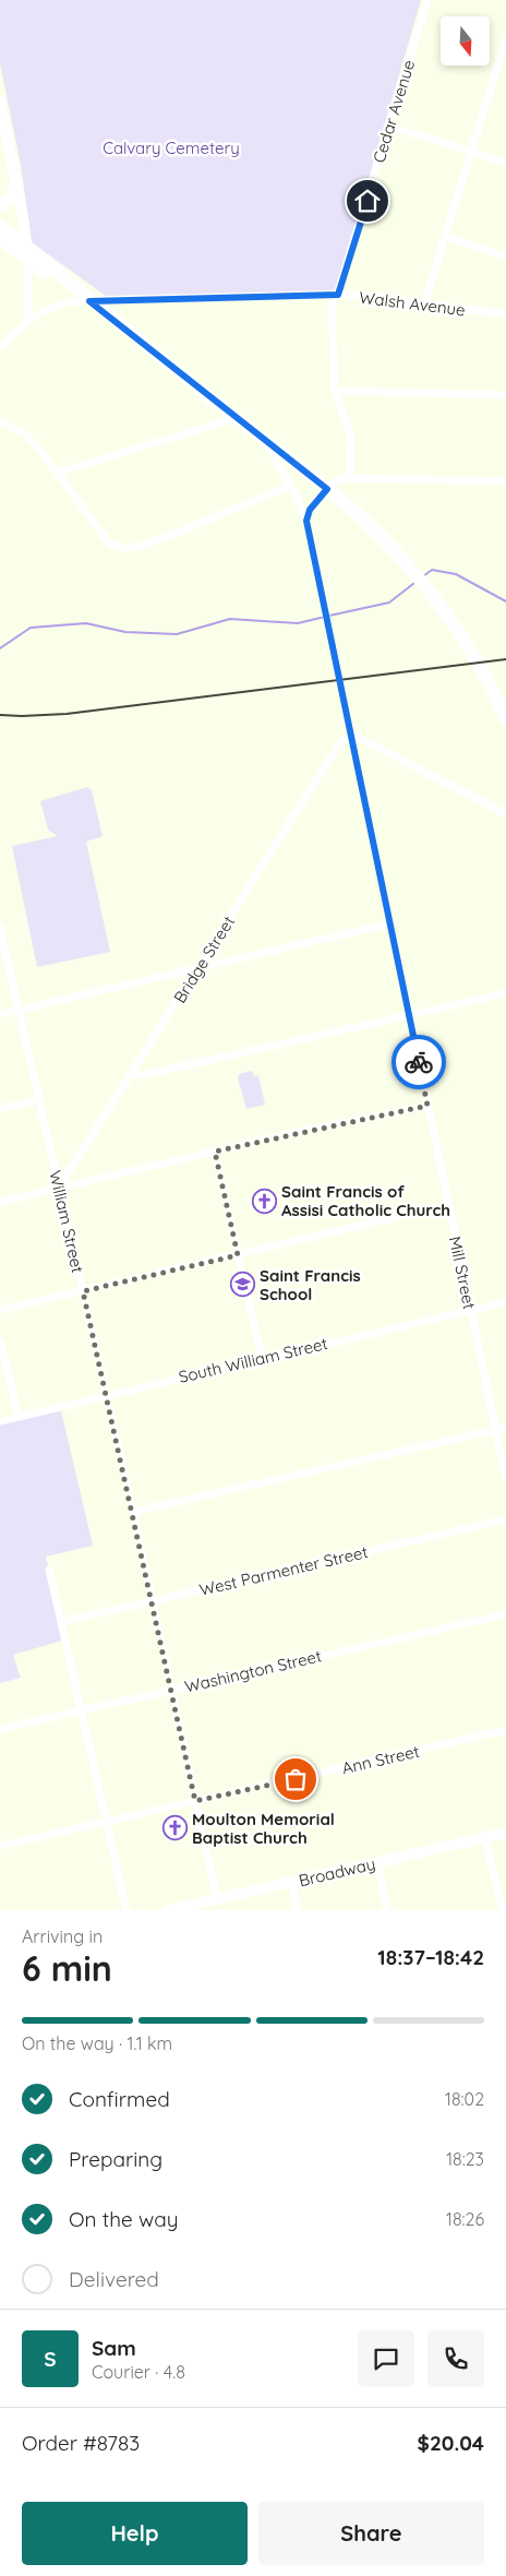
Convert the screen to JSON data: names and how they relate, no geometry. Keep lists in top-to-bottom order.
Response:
{
  "streets": {
    "street": [
      "Cedar Avenue",
      "Walsh Avenue",
      "Bridge Street",
      "William Street",
      "Mill Street",
      "South William Street",
      "West Parmenter Street",
      "Washington Street",
      "Ann Street",
      "Broadway"
    ]
  },
  "crossings": [
    ["Cedar Avenue", "Walsh Avenue"],
    ["Bridge Street", "William Street"],
    ["Bridge Street", "Mill Street"],
    ["William Street", "South William Street"],
    ["William Street", "West Parmenter Street"],
    ["William Street", "Washington Street"],
    ["William Street", "Ann Street"],
    ["William Street", "Broadway"],
    ["Mill Street", "South William Street"]
  ],
  "parks": ["Calvary Cemetery"],
  "places": {
    "church": ["Saint Francis of Assisi Catholic Church", "Moulton Memorial Baptist Church"],
    "school or university": ["Saint Francis School"]
  },
  "north": "bottom",
  "page": {
    "heading": ["6 min", "Arriving in", "18:37–18:42"],
    "panel": [
      "Sam",
      "Courier · 4.8",
      "Order #8783",
      "$20.04"
    ],
    "bar": "On the way · 1.1 km",
    "list": [
      ["Confirmed", "18:02"],
      ["Preparing", "18:23"],
      ["On the way", "18:26"],
      "Delivered"
    ],
    "round": "S",
    "buttons": ["Help", "Share"]
  }
}
